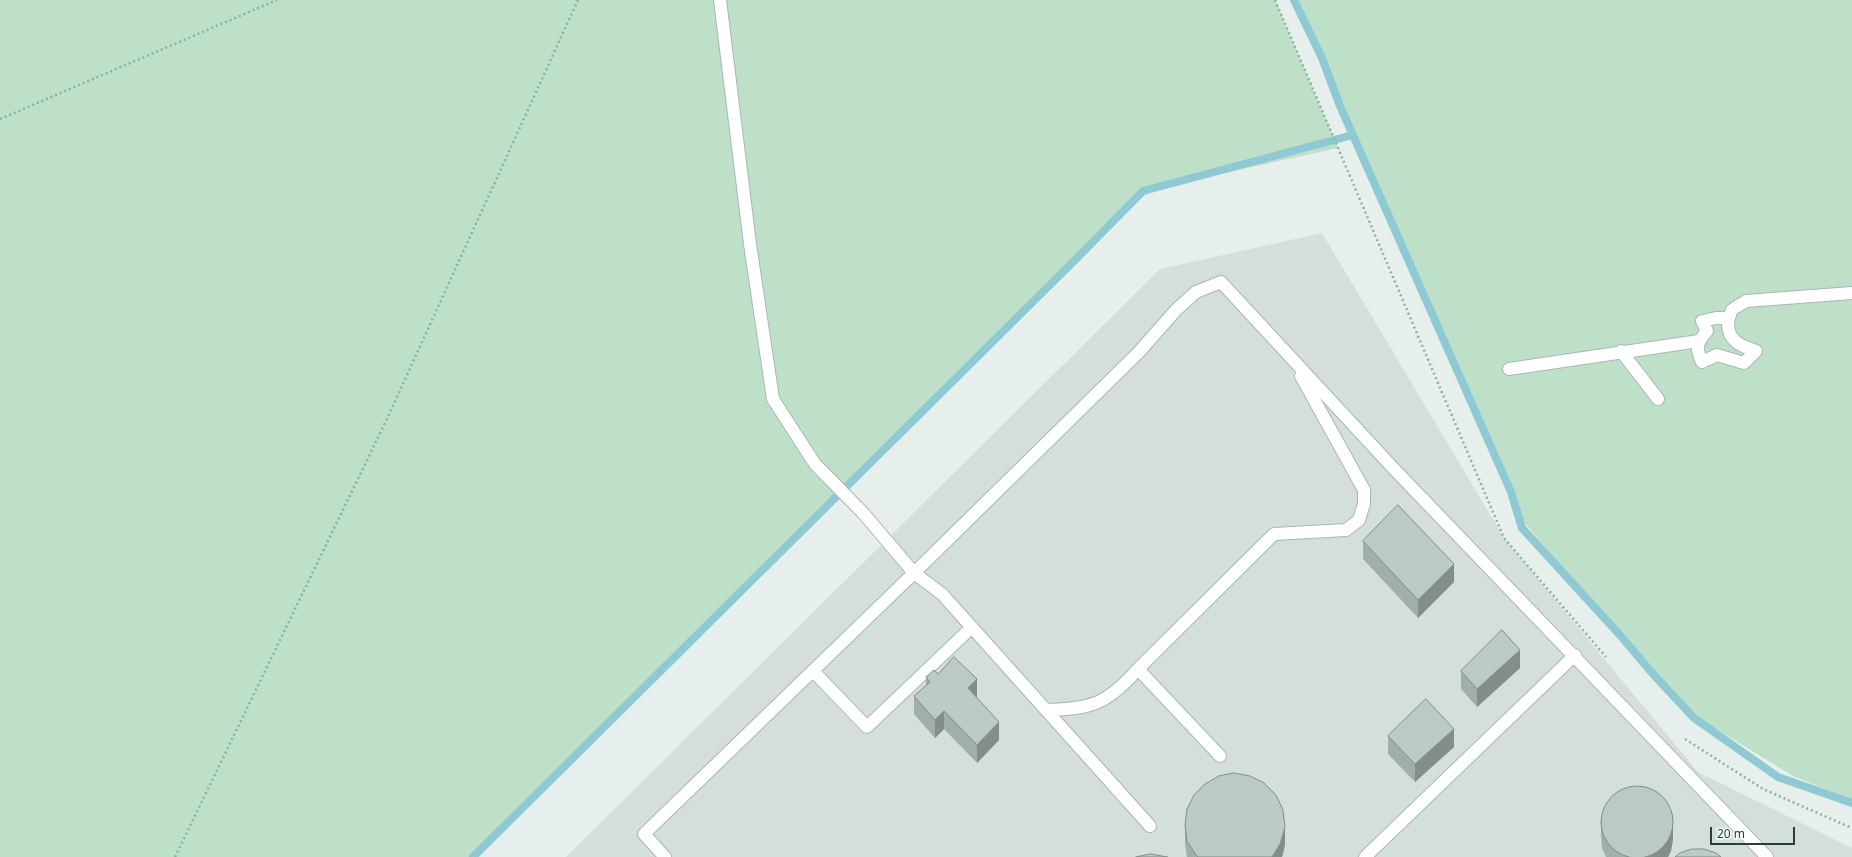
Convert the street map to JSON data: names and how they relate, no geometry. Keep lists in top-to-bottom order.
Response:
{
  "scale_bar": "20 m"
}
